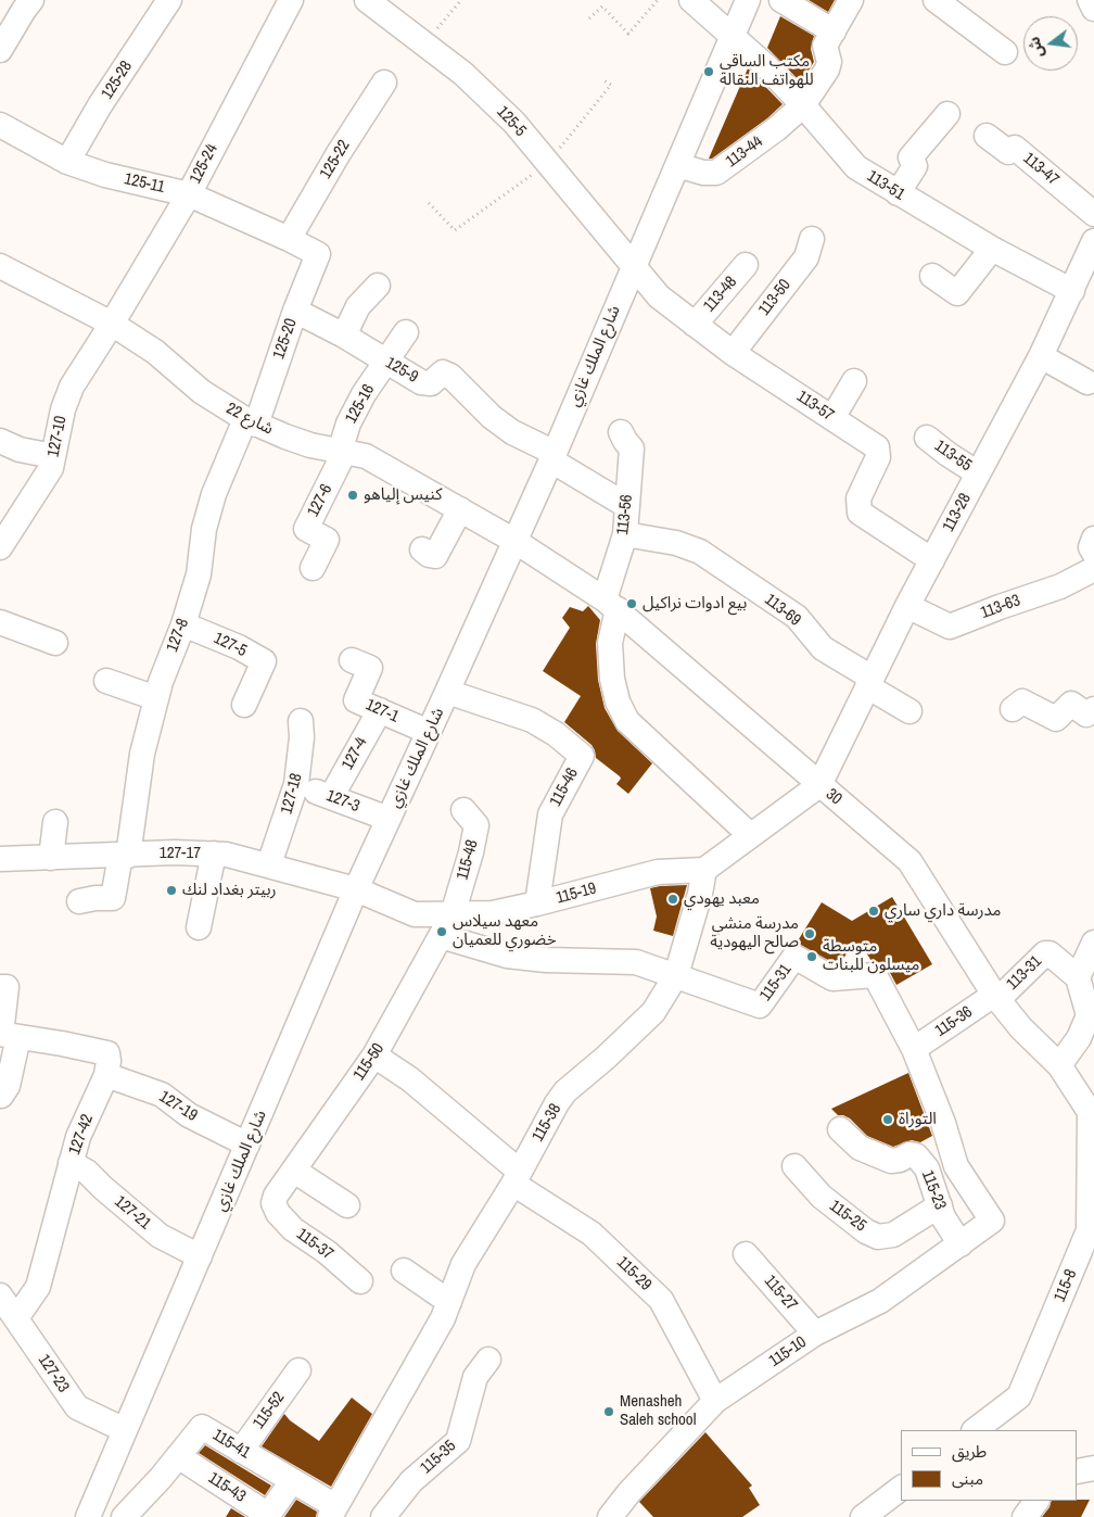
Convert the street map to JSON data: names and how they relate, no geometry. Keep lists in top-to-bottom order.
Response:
{
  "streets": {
    "street": [
      "125-28",
      "125-5",
      "113-44",
      "125-22",
      "125-24",
      "113-47",
      "125-11",
      "113-51",
      "113-48",
      "113-50",
      "125-20",
      "شارع الملك غازي",
      "125-9",
      "125-16",
      "113-57",
      "شارع 22",
      "127-10",
      "113-55",
      "127-6",
      "113-28",
      "113-56",
      "113-63",
      "113-69",
      "127-8",
      "127-5",
      "127-1",
      "127-4",
      "115-46",
      "127-18",
      "30",
      "127-3",
      "127-17",
      "115-48",
      "115-19",
      "113-31",
      "115-31",
      "115-36",
      "115-50",
      "127-19",
      "115-38",
      "127-42",
      "115-23",
      "127-21",
      "115-25",
      "115-37",
      "115-29",
      "115-8",
      "115-27",
      "115-10",
      "127-23",
      "115-52",
      "115-41",
      "115-35",
      "115-43"
    ]
  },
  "crossings": [
    ["125-28", "125-11"],
    ["125-5", "شارع الملك غازي"],
    ["125-5", "113-57"],
    ["113-44", "113-51"],
    ["113-44", "شارع الملك غازي"],
    ["125-22", "125-11"],
    ["125-24", "125-11"],
    ["125-24", "شارع 22"],
    ["125-24", "127-10"],
    ["125-11", "125-20"],
    ["113-51", "شارع الملك غازي"],
    ["113-51", "113-28"],
    ["113-48", "113-57"],
    ["113-50", "113-57"],
    ["125-20", "125-9"],
    ["125-20", "شارع 22"],
    ["125-20", "127-8"],
    ["شارع الملك غازي", "125-9"],
    ["شارع الملك غازي", "113-57"],
    ["شارع الملك غازي", "شارع 22"],
    ["شارع الملك غازي", "127-1"],
    ["شارع الملك غازي", "115-46"],
    ["شارع الملك غازي", "30"],
    ["شارع الملك غازي", "127-3"],
    ["شارع الملك غازي", "127-17"],
    ["شارع الملك غازي", "115-19"],
    ["شارع الملك غازي", "127-19"],
    ["شارع الملك غازي", "127-21"],
    ["شارع الملك غازي", "127-23"],
    ["125-9", "125-16"],
    ["125-16", "شارع 22"],
    ["125-16", "127-6"],
    ["113-57", "113-28"],
    ["شارع 22", "127-10"],
    ["شارع 22", "127-6"],
    ["شارع 22", "127-8"],
    ["شارع 22", "30"],
    ["113-55", "113-28"],
    ["113-28", "113-63"],
    ["113-28", "113-69"],
    ["113-28", "30"],
    ["113-56", "113-69"],
    ["113-56", "30"],
    ["127-8", "127-5"],
    ["127-8", "127-17"],
    ["127-1", "127-4"],
    ["127-4", "127-3"],
    ["115-46", "115-19"],
    ["127-18", "127-3"],
    ["127-18", "127-17"],
    ["30", "113-31"],
    ["30", "115-36"],
    ["30", "115-8"],
    ["127-17", "115-19"],
    ["115-48", "115-19"],
    ["115-48", "115-50"],
    ["115-19", "115-50"],
    ["115-19", "115-38"],
    ["113-31", "115-36"],
    ["115-31", "115-36"],
    ["115-31", "115-50"],
    ["115-31", "115-38"],
    ["115-31", "115-10"],
    ["115-50", "115-37"],
    ["127-19", "127-42"],
    ["115-38", "115-29"],
    ["115-38", "115-41"],
    ["127-42", "127-21"],
    ["127-42", "127-23"],
    ["115-23", "115-25"],
    ["115-23", "115-10"],
    ["115-29", "115-10"],
    ["115-27", "115-10"],
    ["115-52", "115-41"],
    ["115-41", "115-43"]
  ],
  "places": [
    "مكتب الساقي للهواتف النقالة",
    "كنيس إلياهو",
    "بيع ادوات نراكيل",
    "ربيتر بغداد لنك",
    "معبد يهودي",
    "مدرسة داري ساري",
    "معهد سيلاس خضوري للعميان",
    "مدرسة منشي صالح اليهودية",
    "متوسطة ميسلون للبنات",
    "التوراة",
    "Menasheh Saleh school"
  ],
  "legend": ["طريق", "مبنى"],
  "north": "left"
}
